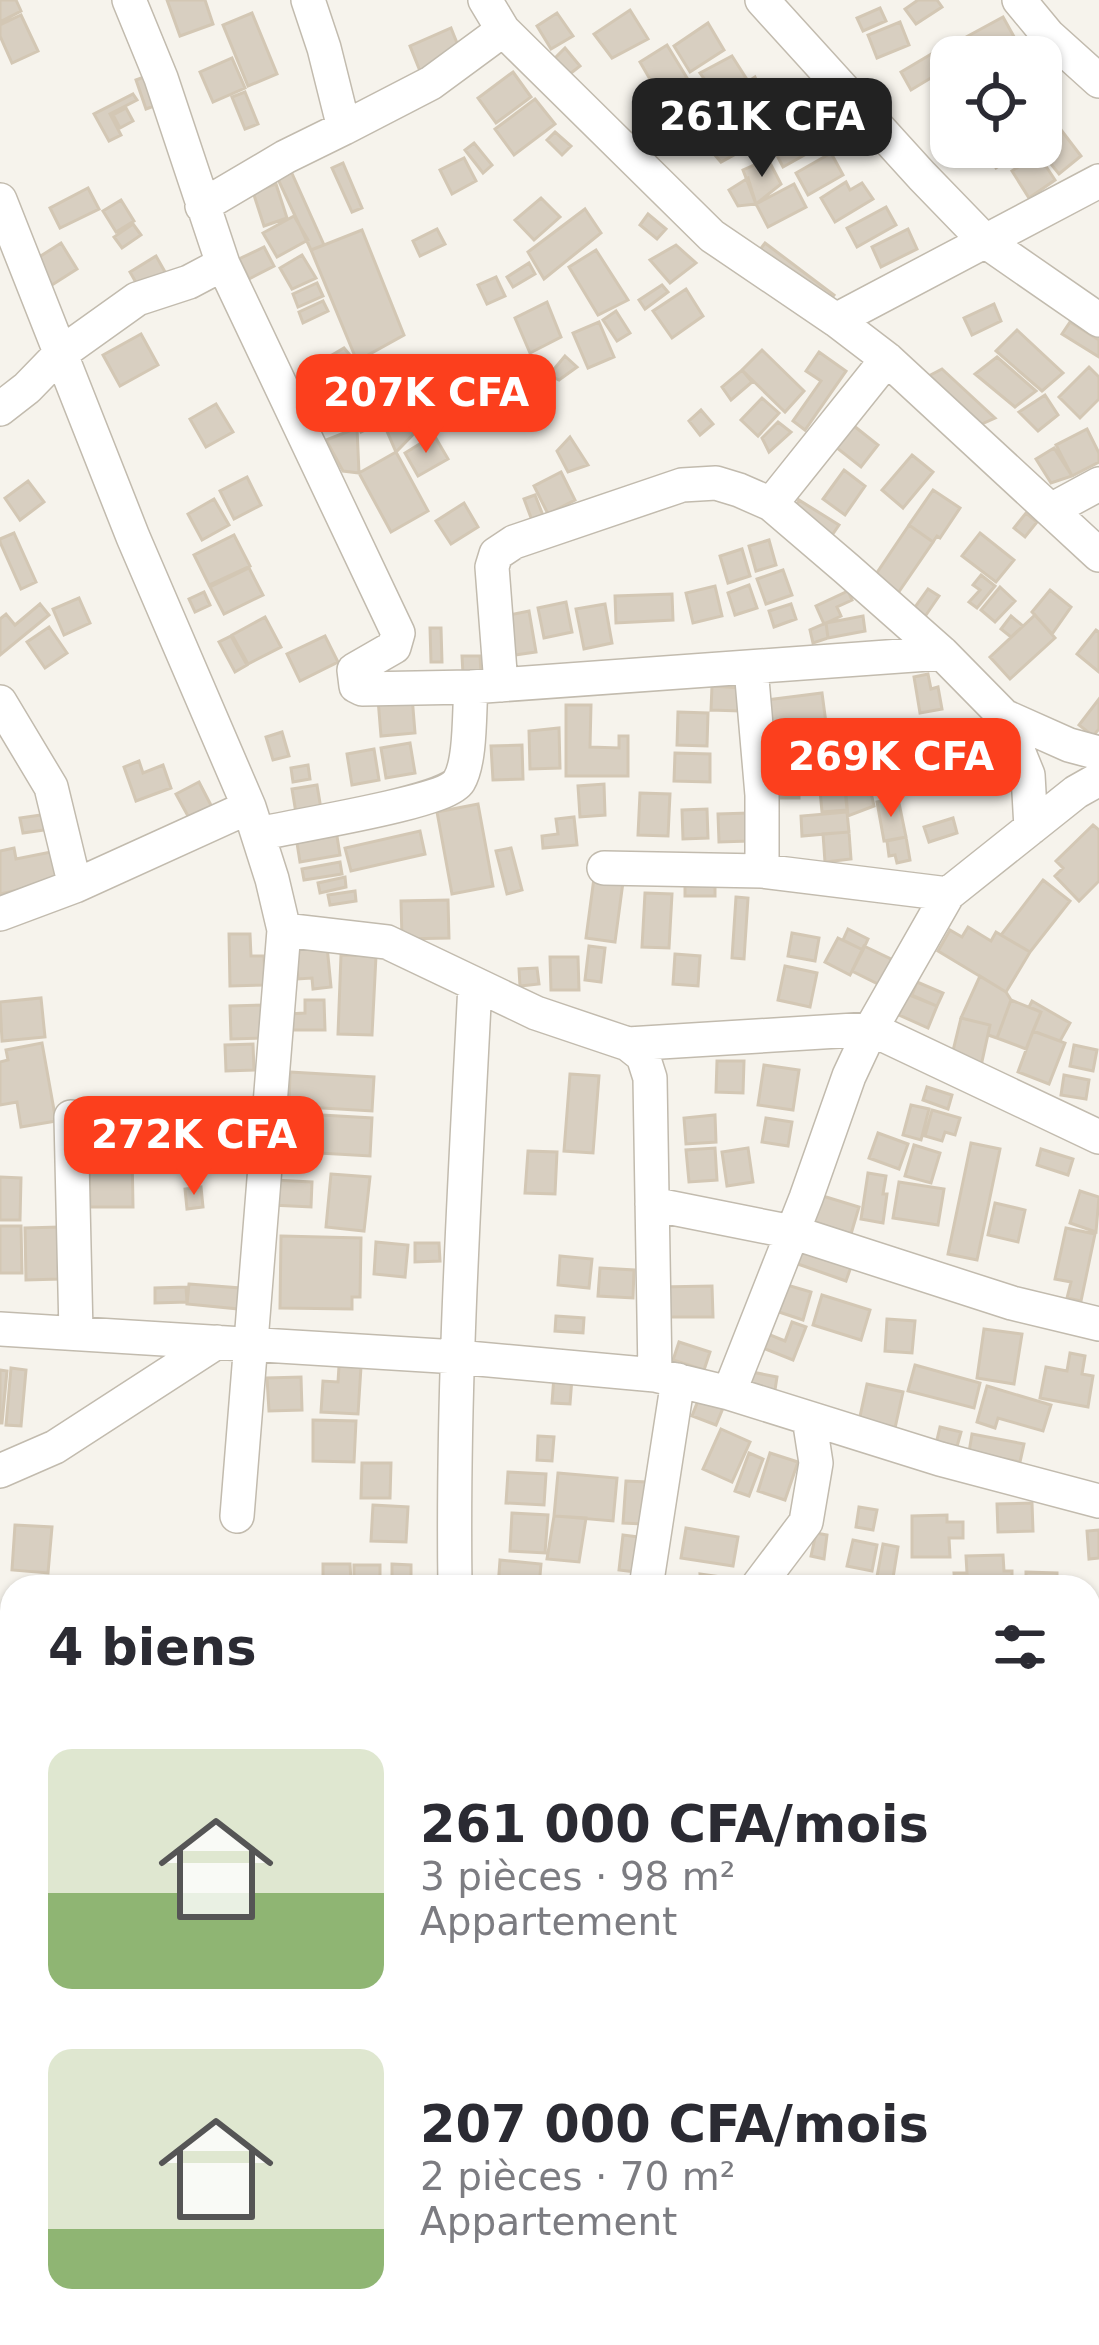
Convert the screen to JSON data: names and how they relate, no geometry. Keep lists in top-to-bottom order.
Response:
{
  "page": {
    "price": [
      "261K CFA",
      "207K CFA",
      "269K CFA",
      "272K CFA"
    ],
    "heading": "4 biens",
    "list": [
      {
        "name": "261 000 CFA/mois",
        "note": "3 pièces · 98 m² · Appartement"
      },
      {
        "name": "207 000 CFA/mois",
        "note": "2 pièces · 70 m² · Appartement"
      }
    ]
  }
}
